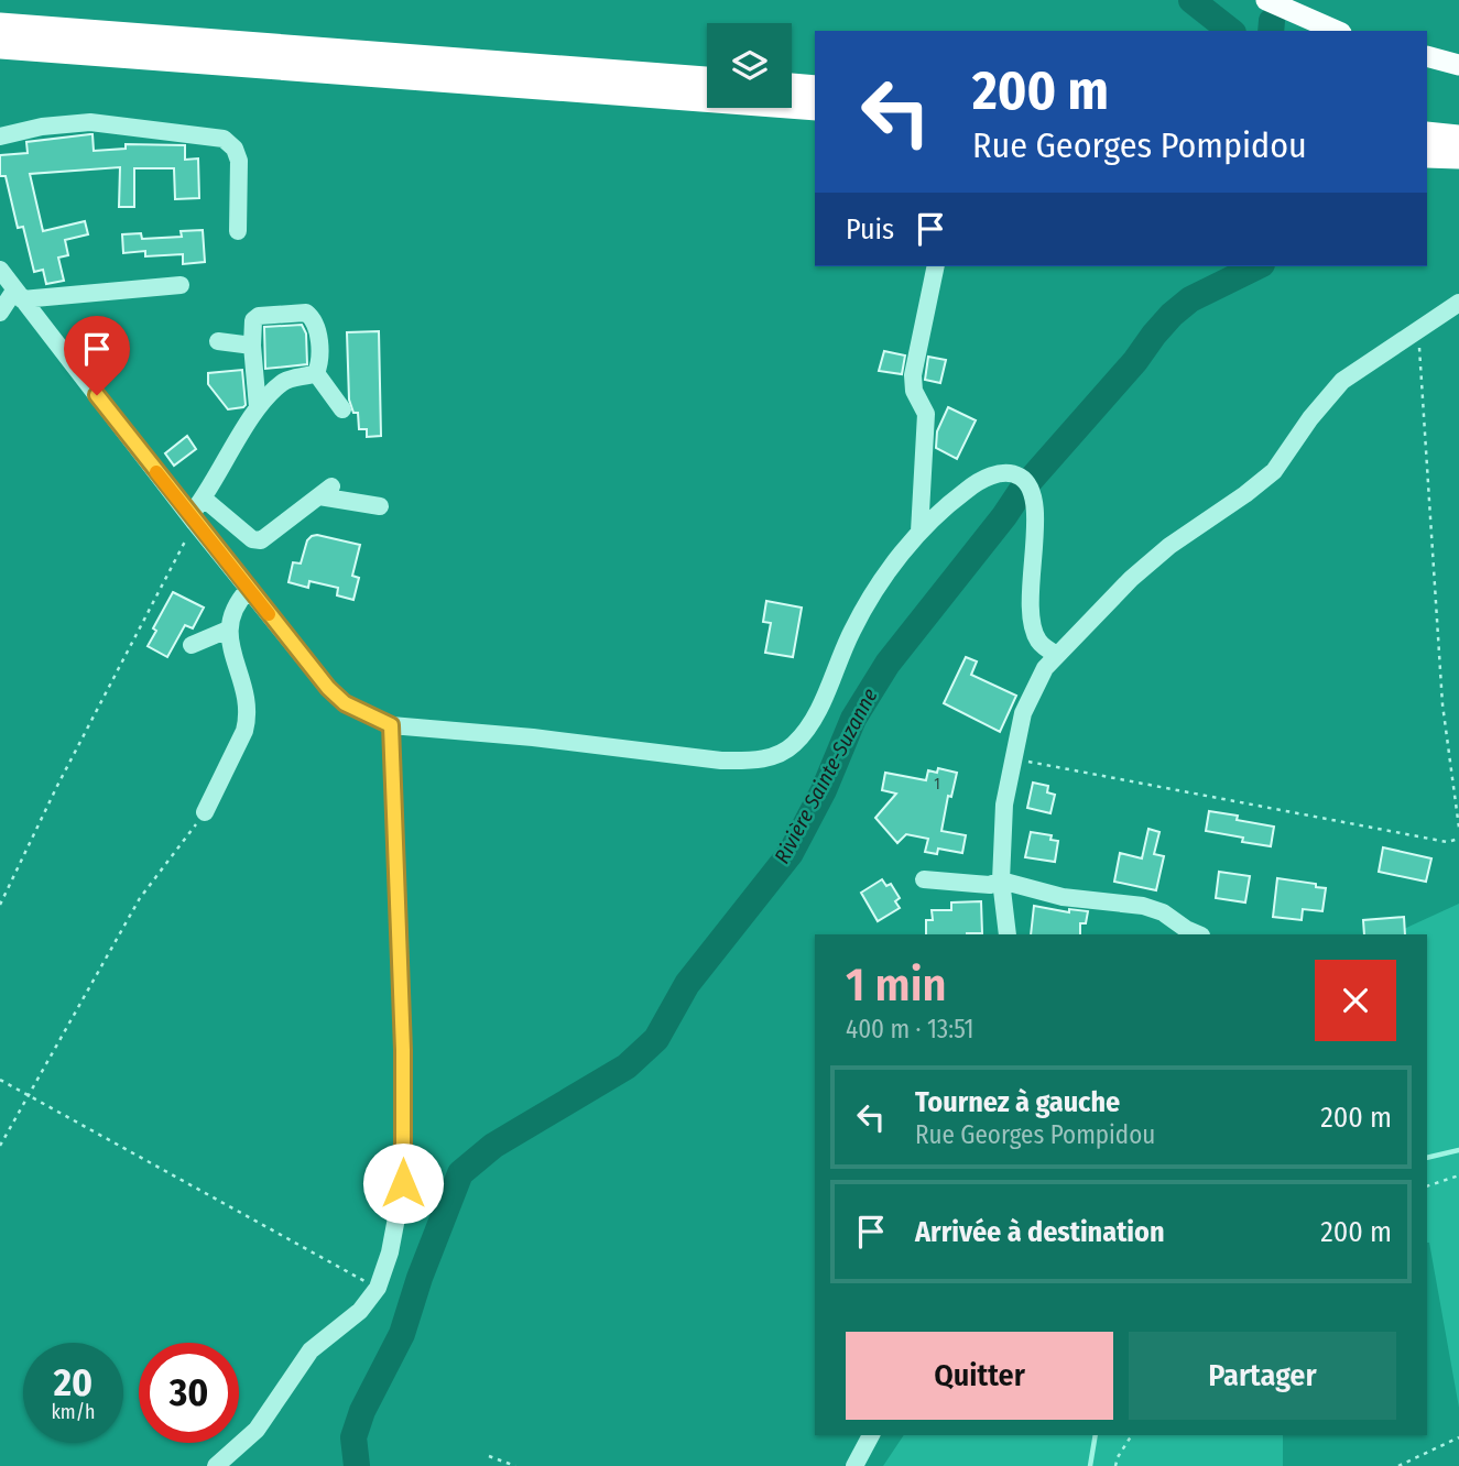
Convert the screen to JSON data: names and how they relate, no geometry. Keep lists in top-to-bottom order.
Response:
{
  "water": ["Rivière Sainte-Suzanne"],
  "house_numbers": ["1"],
  "page": {
    "turn": ["200 m", "Rue Georges Pompidou"],
    "then": "Puis",
    "heading": ["1 min", "400 m · 13:51"],
    "list": [
      {
        "name": "Tournez à gauche",
        "note": "Rue Georges Pompidou",
        "value": "200 m"
      },
      {
        "name": "Arrivée à destination",
        "value": "200 m"
      }
    ],
    "buttons": ["Quitter", "Partager"],
    "speed": "20 km/h",
    "limit": "30"
  }
}
